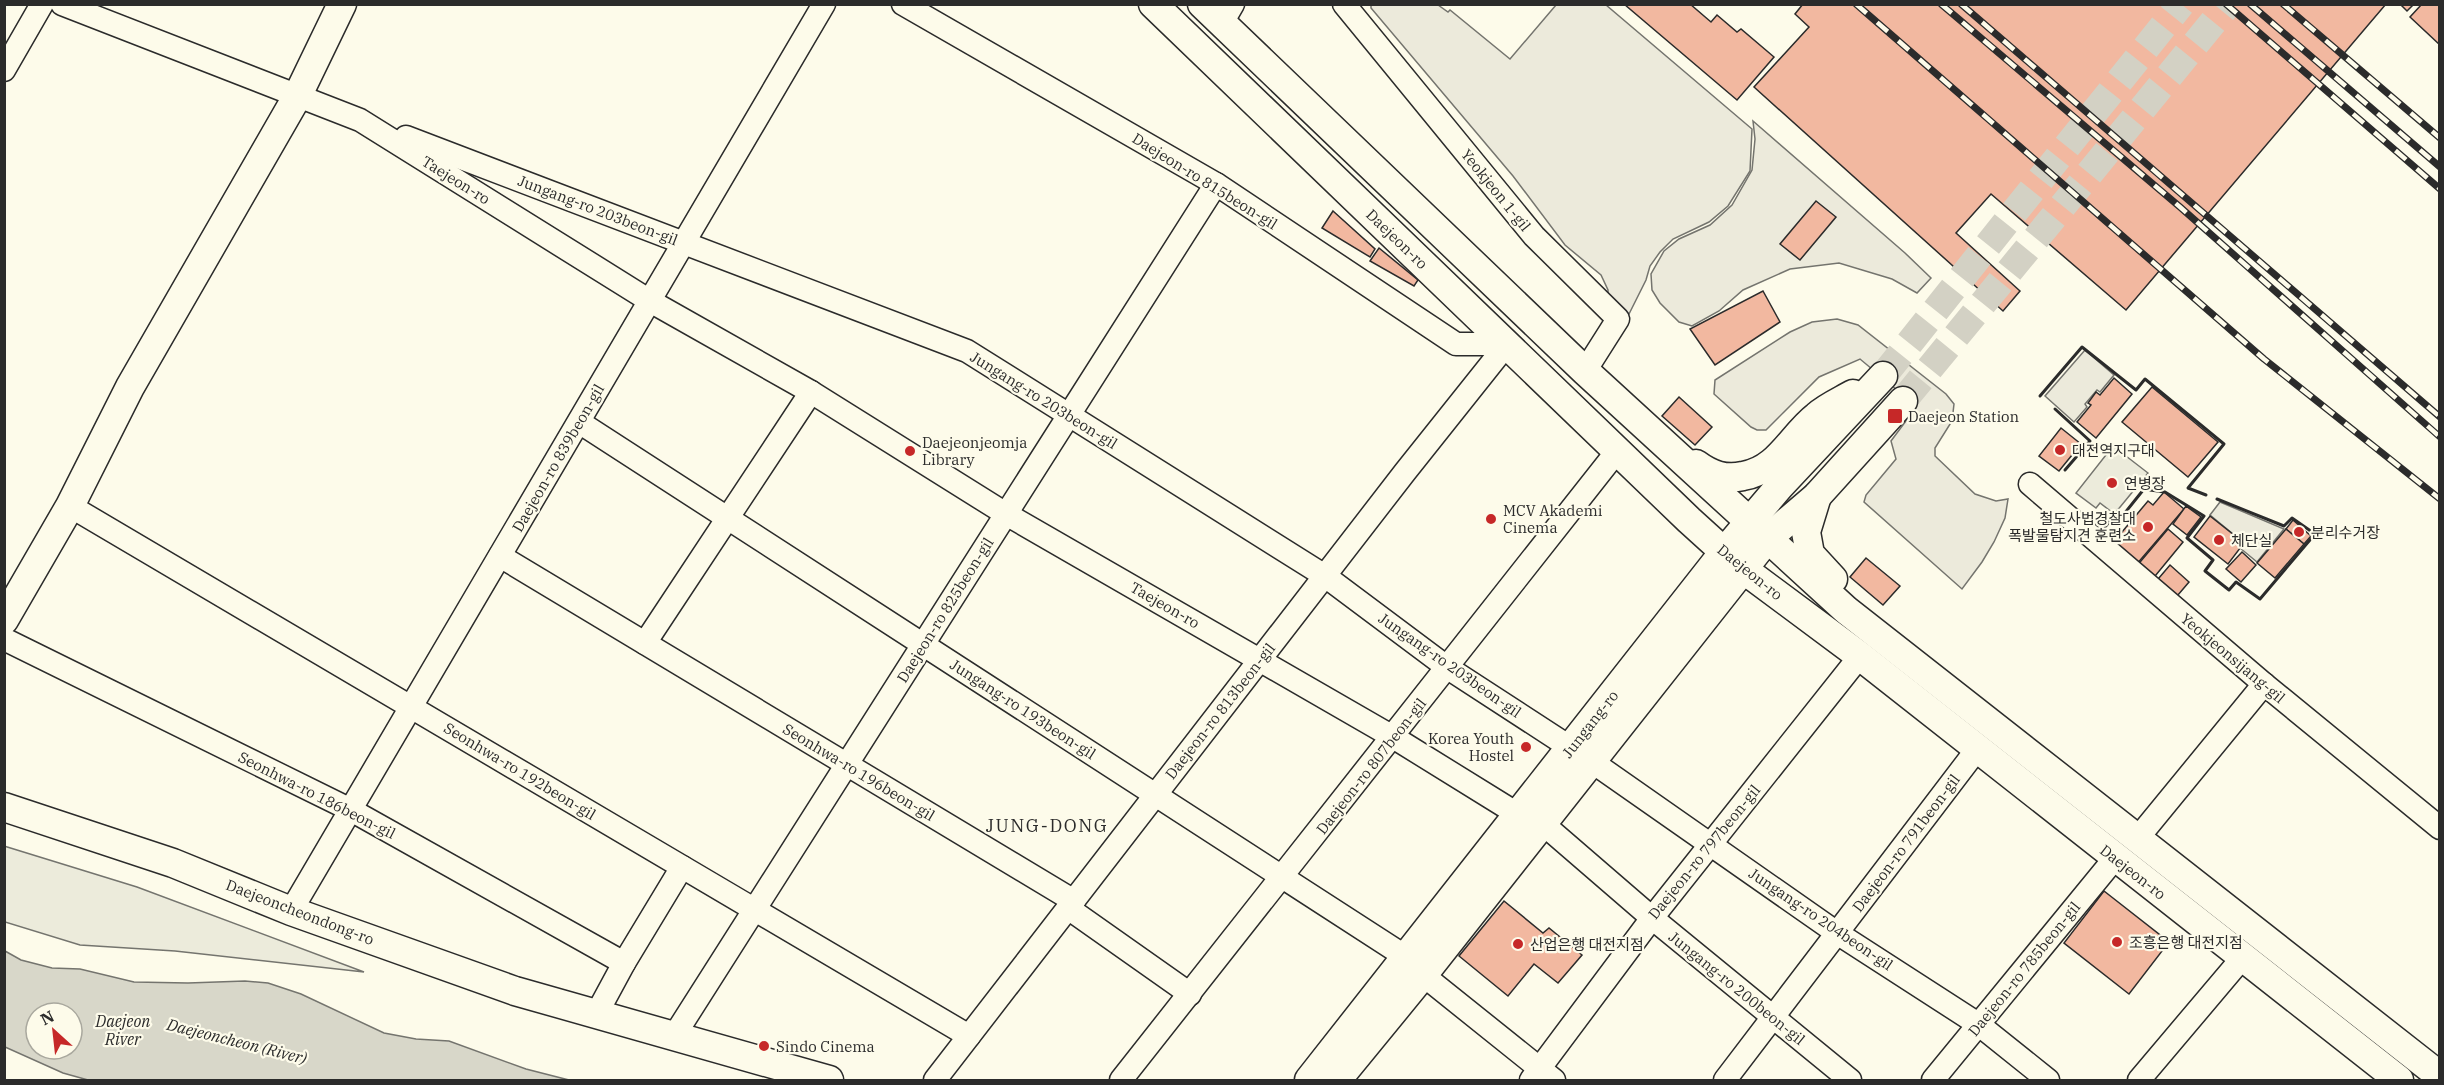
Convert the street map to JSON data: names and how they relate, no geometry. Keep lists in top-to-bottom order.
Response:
{
  "streets": {
    "main road": ["Daejeon-ro", "Jungang-ro", "Daejeoncheondong-ro"],
    "street": [
      "Taejeon-ro",
      "Daejeon-ro 815beon-gil",
      "Yeokjeon 1-gil",
      "Jungang-ro 203beon-gil",
      "Daejeon-ro 839beon-gil",
      "Daejeon-ro 825beon-gil",
      "Yeokjeonsijang-gil",
      "Jungang-ro 193beon-gil",
      "Daejeon-ro 813beon-gil",
      "Daejeon-ro 807beon-gil",
      "Seonhwa-ro 192beon-gil",
      "Seonhwa-ro 196beon-gil",
      "Seonhwa-ro 186beon-gil",
      "Daejeon-ro 791beon-gil",
      "Daejeon-ro 797beon-gil",
      "Jungang-ro 204beon-gil",
      "Daejeon-ro 785beon-gil",
      "Jungang-ro 200beon-gil"
    ]
  },
  "crossings": [
    ["Taejeon-ro", "Jungang-ro 203beon-gil"],
    ["Taejeon-ro", "Daejeon-ro 839beon-gil"],
    ["Taejeon-ro", "Daejeon-ro 825beon-gil"],
    ["Taejeon-ro", "Daejeon-ro 813beon-gil"],
    ["Taejeon-ro", "Jungang-ro"],
    ["Taejeon-ro", "Daejeon-ro 807beon-gil"],
    ["Taejeon-ro", "Jungang-ro 200beon-gil"],
    ["Daejeon-ro 815beon-gil", "Daejeon-ro"],
    ["Daejeon-ro 815beon-gil", "Daejeon-ro 825beon-gil"],
    ["Daejeon-ro 815beon-gil", "Daejeon-ro 813beon-gil"],
    ["Yeokjeon 1-gil", "Daejeon-ro"],
    ["Jungang-ro 203beon-gil", "Daejeon-ro 839beon-gil"],
    ["Jungang-ro 203beon-gil", "Daejeon-ro 825beon-gil"],
    ["Jungang-ro 203beon-gil", "Daejeon-ro 813beon-gil"],
    ["Jungang-ro 203beon-gil", "Jungang-ro"],
    ["Jungang-ro 203beon-gil", "Daejeon-ro 807beon-gil"],
    ["Jungang-ro 203beon-gil", "Jungang-ro 204beon-gil"],
    ["Daejeon-ro", "Daejeon-ro 813beon-gil"],
    ["Daejeon-ro", "Jungang-ro"],
    ["Daejeon-ro", "Daejeon-ro 807beon-gil"],
    ["Daejeon-ro", "Daejeon-ro 791beon-gil"],
    ["Daejeon-ro", "Daejeon-ro 797beon-gil"],
    ["Daejeon-ro", "Daejeon-ro 785beon-gil"],
    ["Daejeon-ro 839beon-gil", "Jungang-ro 193beon-gil"],
    ["Daejeon-ro 839beon-gil", "Seonhwa-ro 192beon-gil"],
    ["Daejeon-ro 839beon-gil", "Seonhwa-ro 196beon-gil"],
    ["Daejeon-ro 839beon-gil", "Seonhwa-ro 186beon-gil"],
    ["Daejeon-ro 839beon-gil", "Daejeoncheondong-ro"],
    ["Daejeon-ro 825beon-gil", "Jungang-ro 193beon-gil"],
    ["Daejeon-ro 825beon-gil", "Seonhwa-ro 192beon-gil"],
    ["Daejeon-ro 825beon-gil", "Seonhwa-ro 196beon-gil"],
    ["Daejeon-ro 825beon-gil", "Daejeoncheondong-ro"],
    ["Jungang-ro 193beon-gil", "Daejeon-ro 813beon-gil"],
    ["Jungang-ro 193beon-gil", "Jungang-ro"],
    ["Jungang-ro 193beon-gil", "Daejeon-ro 807beon-gil"],
    ["Jungang-ro 193beon-gil", "Daejeon-ro 797beon-gil"],
    ["Daejeon-ro 813beon-gil", "Seonhwa-ro 192beon-gil"],
    ["Daejeon-ro 813beon-gil", "Seonhwa-ro 196beon-gil"],
    ["Jungang-ro", "Jungang-ro 204beon-gil"],
    ["Jungang-ro", "Jungang-ro 200beon-gil"],
    ["Daejeon-ro 807beon-gil", "Seonhwa-ro 196beon-gil"],
    ["Daejeon-ro 791beon-gil", "Jungang-ro 204beon-gil"],
    ["Daejeon-ro 791beon-gil", "Jungang-ro 200beon-gil"],
    ["Daejeon-ro 797beon-gil", "Jungang-ro 204beon-gil"],
    ["Daejeon-ro 797beon-gil", "Jungang-ro 200beon-gil"],
    ["Jungang-ro 204beon-gil", "Daejeon-ro 785beon-gil"]
  ],
  "districts": ["JUNG-DONG"],
  "water": ["Daejeon River", "Daejeoncheon (River)"],
  "places": {
    "transit": ["Daejeon Station"],
    "other": [
      "대전역지구대",
      "Daejeonjeomja Library",
      "연병장",
      "MCV Akademi Cinema",
      "철도사법경찰대 폭발물탐지견 훈련소",
      "분리수거장",
      "체단실",
      "Korea Youth Hostel",
      "조흥은행 대전지점",
      "산업은행 대전지점",
      "Sindo Cinema"
    ]
  },
  "north": "top left"
}
